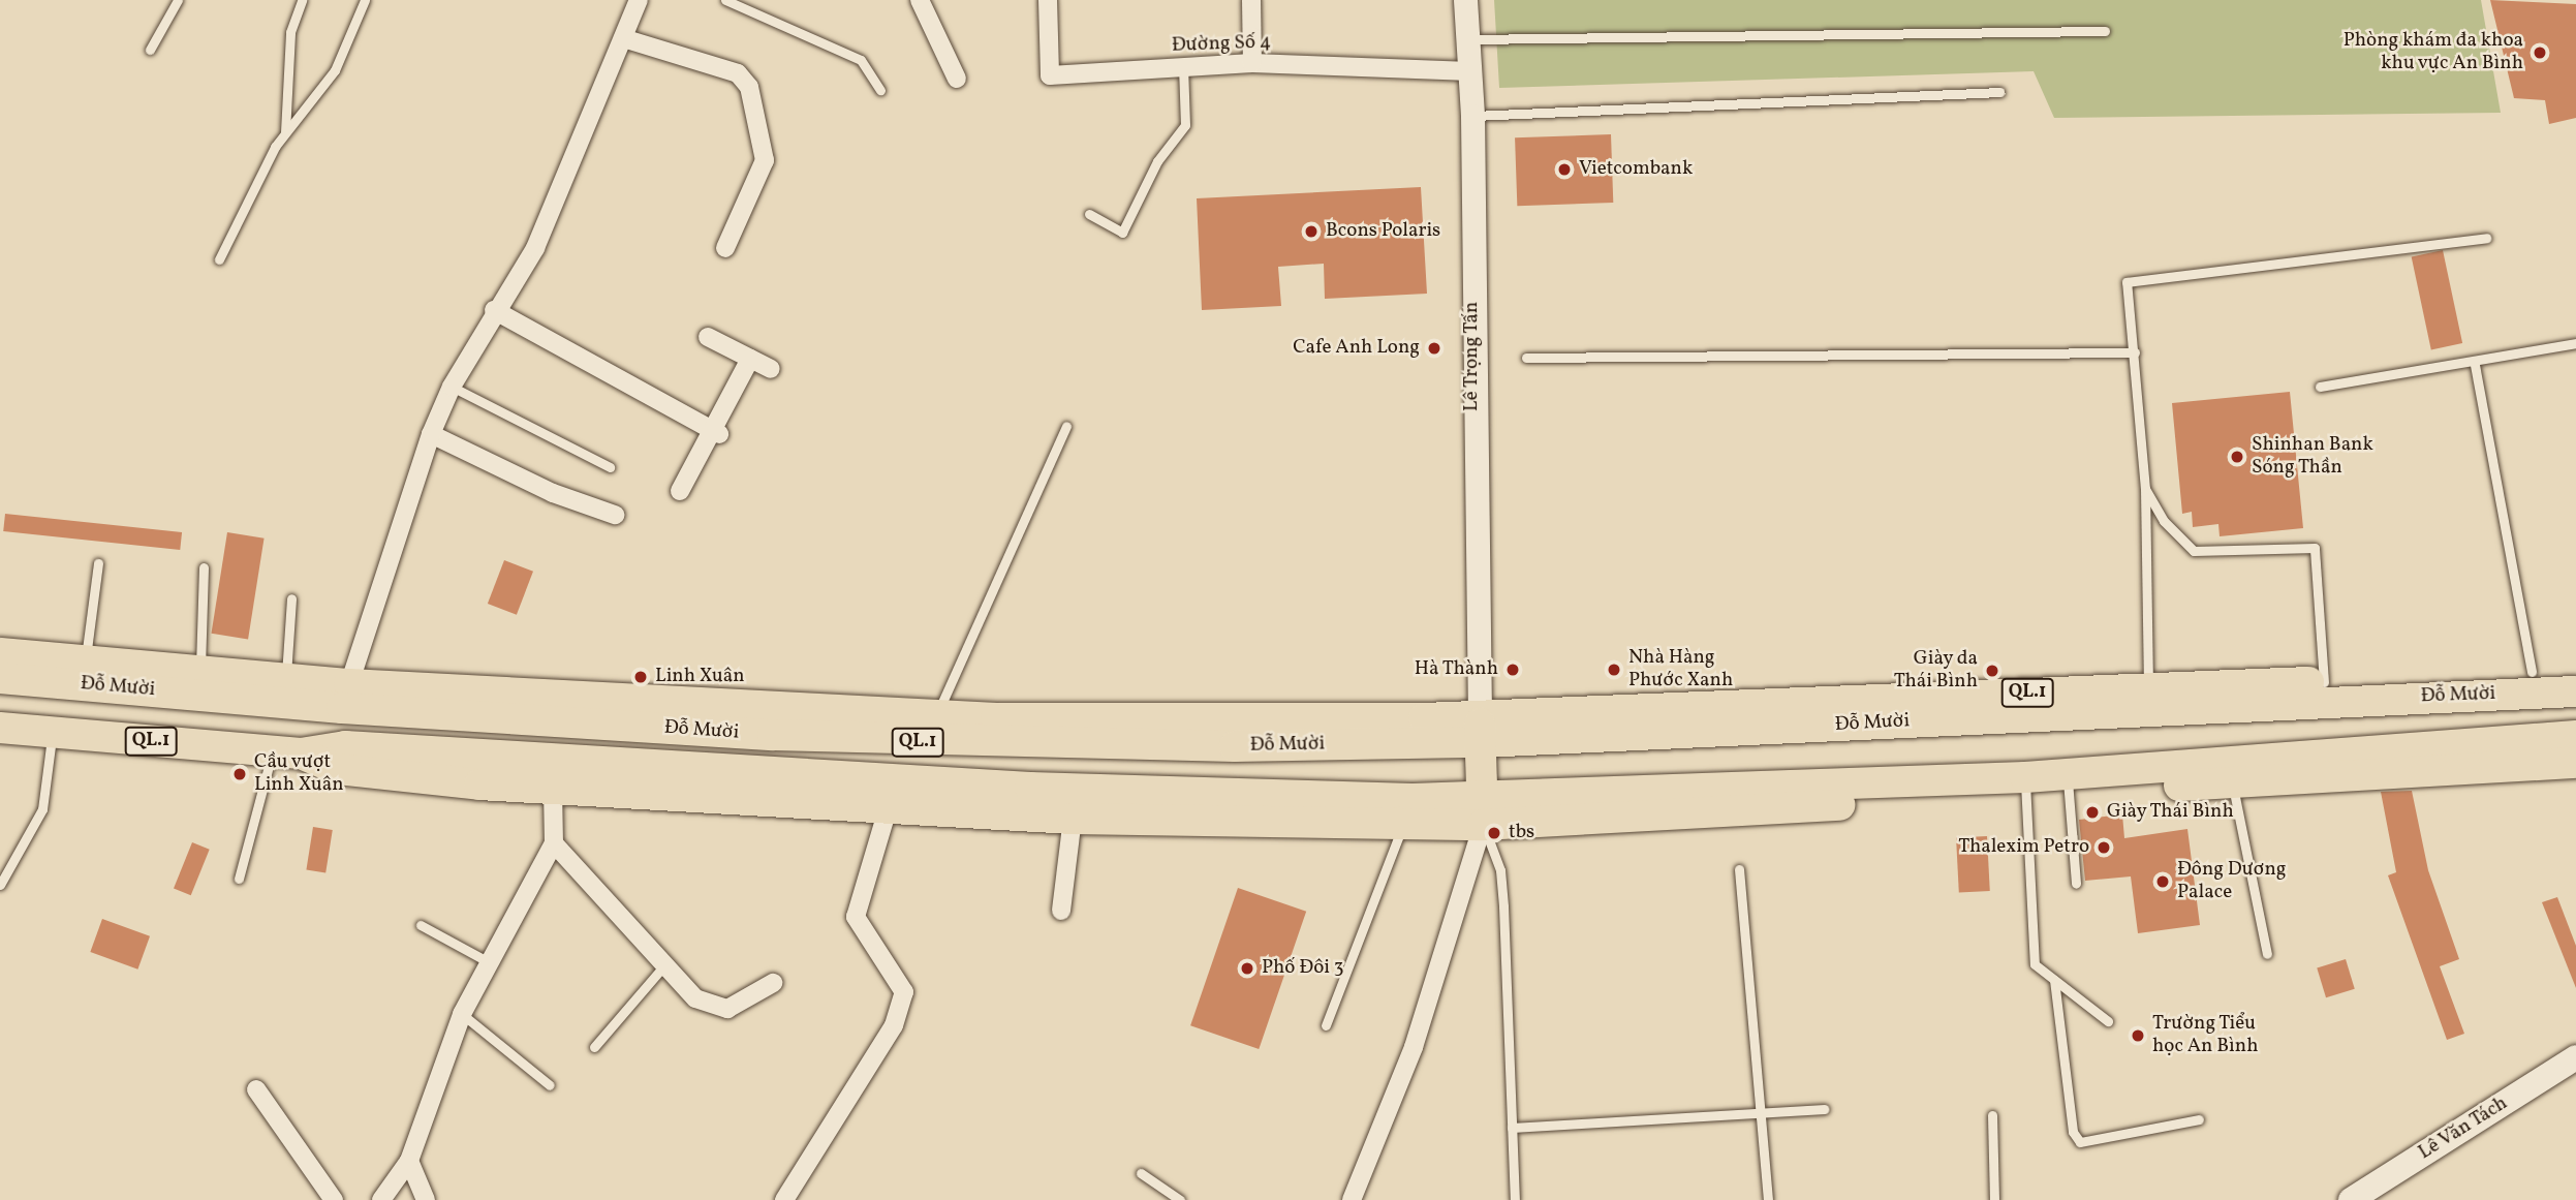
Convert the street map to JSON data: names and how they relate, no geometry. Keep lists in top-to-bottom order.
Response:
{
  "streets": {
    "highway": ["Đỗ Mười", "QL.1"],
    "main road": ["Lê Văn Tách"],
    "street": ["Đường Số 4", "Lê Trọng Tấn"]
  },
  "crossings": [
    ["Đường Số 4", "Lê Trọng Tấn"],
    ["Lê Trọng Tấn", "Đỗ Mười"],
    ["Đỗ Mười", "QL.1"]
  ],
  "places": [
    "Phòng khám đa khoa khu vực An Bình",
    "Vietcombank",
    "Bcons Polaris",
    "Cafe Anh Long",
    "Shinhan Bank Sóng Thần",
    "Hà Thành",
    "Nhà Hàng Phước Xanh",
    "Giày da Thái Bình",
    "Linh Xuân",
    "Cầu vượt Linh Xuân",
    "Giày Thái Bình",
    "tbs",
    "Thalexim Petro",
    "Đông Dương Palace",
    "Phố Đôi 3",
    "Trường Tiểu học An Bình"
  ]
}
